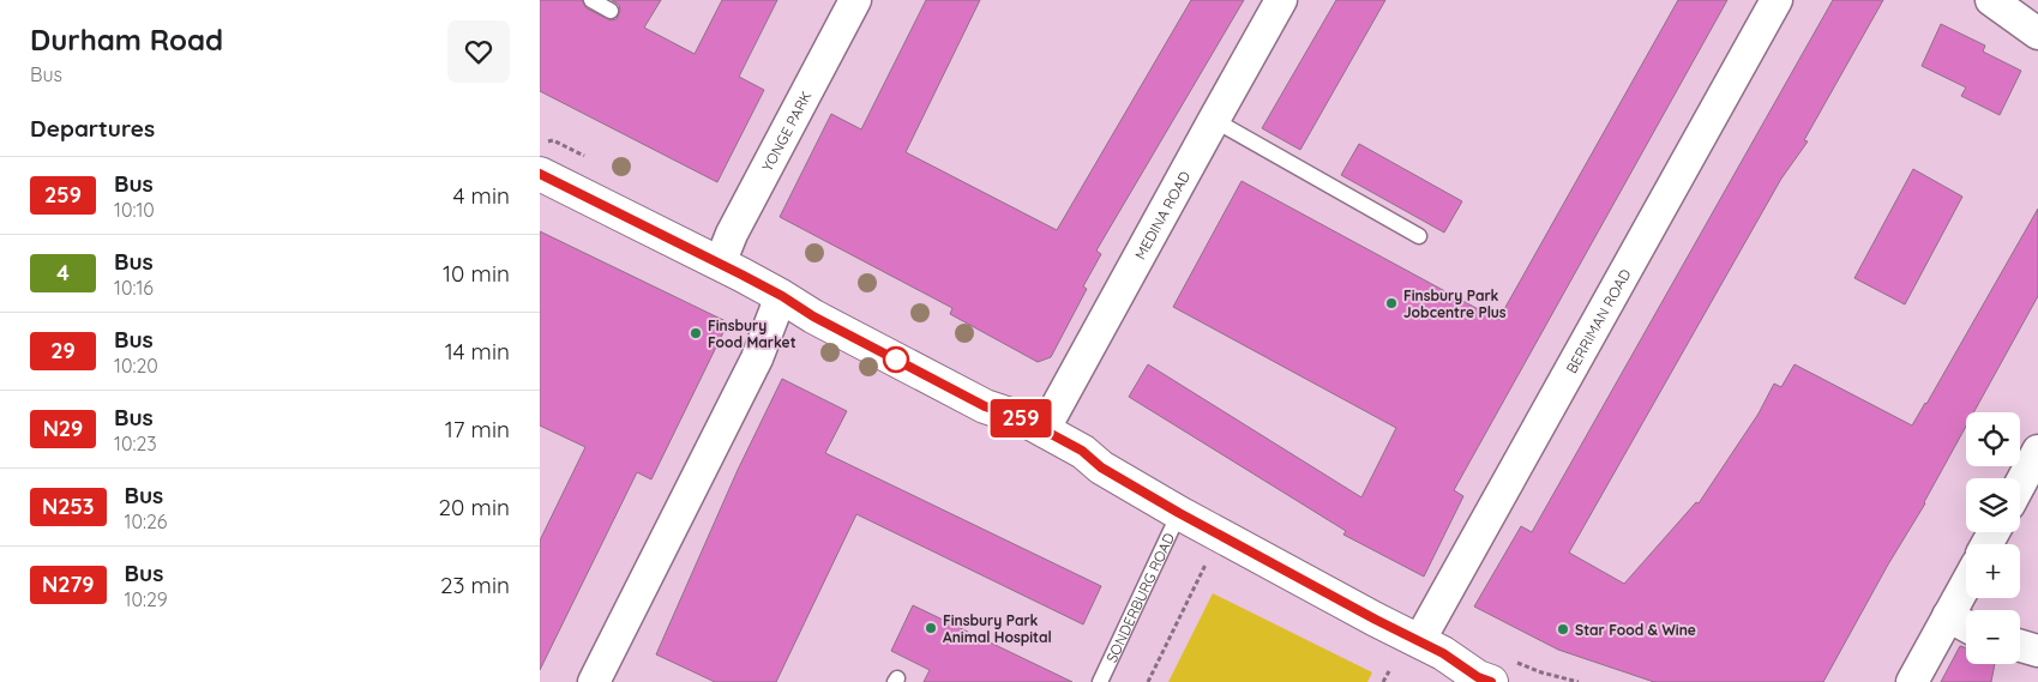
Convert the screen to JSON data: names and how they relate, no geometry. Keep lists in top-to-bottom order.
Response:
{
  "streets": {
    "street": ["YONGE PARK", "MEDINA ROAD", "BERRIMAN ROAD"],
    "lane": ["SONDERBURG ROAD"]
  },
  "places": [
    "Finsbury Park Jobcentre Plus",
    "Finsbury Food Market",
    "Finsbury Park Animal Hospital",
    "Star Food & Wine"
  ],
  "lines": ["bus line 259"],
  "page": {
    "heading": [
      ["Durham Road", "Bus"],
      "Departures"
    ],
    "on_map": "259",
    "list": [
      {
        "mark": "259",
        "name": "Bus",
        "note": "10:10",
        "value": "4 min"
      },
      {
        "mark": "4",
        "name": "Bus",
        "note": "10:16",
        "value": "10 min"
      },
      {
        "mark": "29",
        "name": "Bus",
        "note": "10:20",
        "value": "14 min"
      },
      {
        "mark": "N29",
        "name": "Bus",
        "note": "10:23",
        "value": "17 min"
      },
      {
        "mark": "N253",
        "name": "Bus",
        "note": "10:26",
        "value": "20 min"
      },
      {
        "mark": "N279",
        "name": "Bus",
        "note": "10:29",
        "value": "23 min"
      }
    ],
    "map_buttons": ["+", "−"]
  }
}
